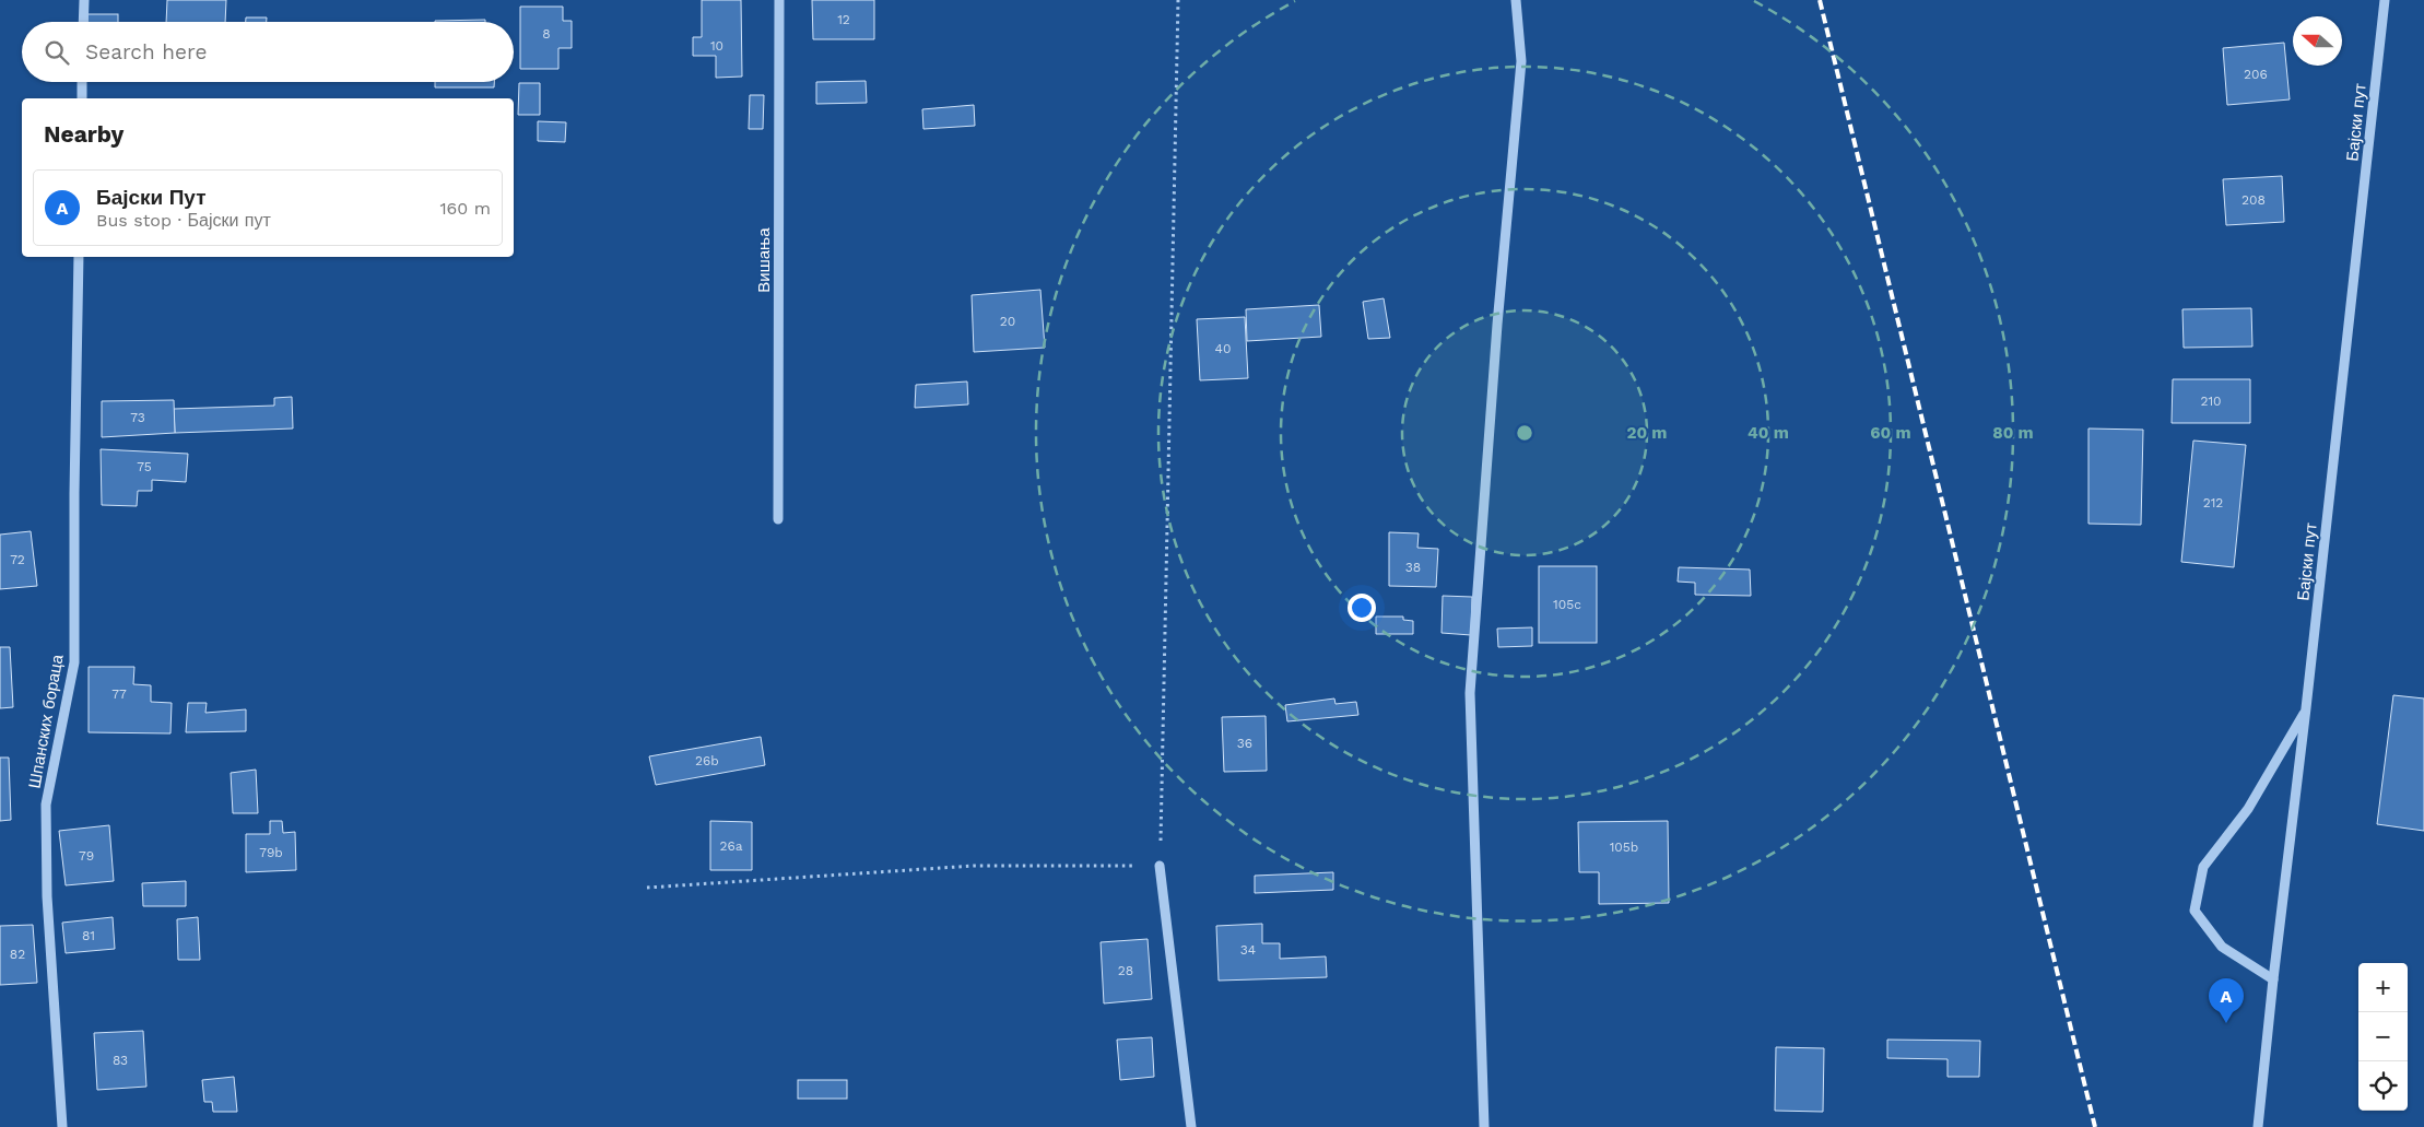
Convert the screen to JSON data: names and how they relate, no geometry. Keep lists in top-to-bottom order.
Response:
{
  "streets": {
    "street": ["Бајски пут", "Вишања", "Шпанских бораца"]
  },
  "house_numbers": [
    "12",
    "8",
    "10",
    "206",
    "208",
    "20",
    "40",
    "210",
    "73",
    "75",
    "212",
    "72",
    "38",
    "105c",
    "77",
    "36",
    "26b",
    "26a",
    "105b",
    "79b",
    "79",
    "81",
    "34",
    "82",
    "28",
    "83"
  ],
  "north": "left",
  "page": {
    "search": "Search here",
    "heading": "Nearby",
    "list": [
      {
        "mark": "A",
        "name": "Бајски Пут",
        "note": "Bus stop · Бајски пут",
        "value": "160 m"
      }
    ],
    "map_buttons": ["+", "−"],
    "pins": "A"
  },
  "rings": [
    "20 m",
    "40 m",
    "60 m",
    "80 m"
  ]
}
